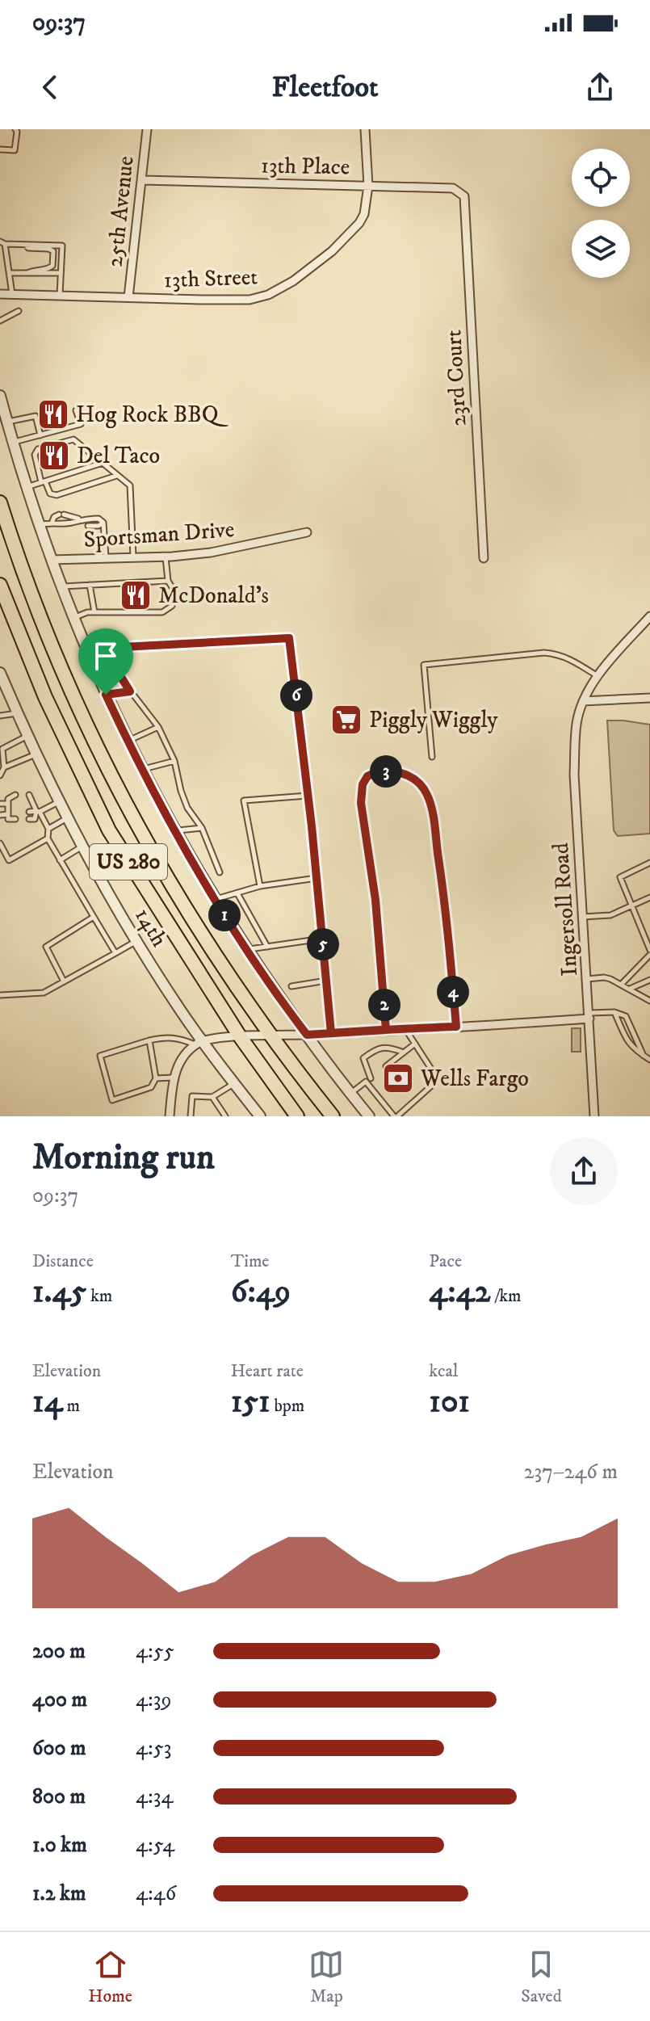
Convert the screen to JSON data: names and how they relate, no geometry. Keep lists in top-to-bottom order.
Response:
{
  "streets": {
    "highway": ["US 280"],
    "street": [
      "13th Place",
      "25th Avenue",
      "13th Street",
      "23rd Court",
      "Sportsman Drive",
      "Ingersoll Road",
      "14th"
    ]
  },
  "crossings": [
    ["13th Place", "25th Avenue"],
    ["13th Place", "13th Street"],
    ["13th Place", "23rd Court"],
    ["25th Avenue", "13th Street"]
  ],
  "places": {
    "restaurant": ["Hog Rock BBQ", "Del Taco", "McDonald's"],
    "supermarket": ["Piggly Wiggly"],
    "bank": ["Wells Fargo"]
  },
  "page": {
    "status": "09:37",
    "header": "Fleetfoot",
    "pins": [
      "6",
      "3",
      "1",
      "5",
      "4",
      "2"
    ],
    "heading": ["Morning run", "09:37"],
    "stats": [
      ["Distance", "1.45 km"],
      ["Time", "6:49"],
      ["Pace", "4:42 /km"],
      ["Elevation", "14 m"],
      ["Heart rate", "151 bpm"],
      ["kcal", "101"]
    ],
    "chart": ["Elevation", "237–246 m"],
    "list": [
      {
        "name": "200 m",
        "note": "4:55"
      },
      {
        "name": "400 m",
        "note": "4:39"
      },
      {
        "name": "600 m",
        "note": "4:53"
      },
      {
        "name": "800 m",
        "note": "4:34"
      },
      {
        "name": "1.0 km",
        "note": "4:54"
      },
      {
        "name": "1.2 km",
        "note": "4:46"
      }
    ],
    "tabs": ["Home", "Map", "Saved"]
  }
}
